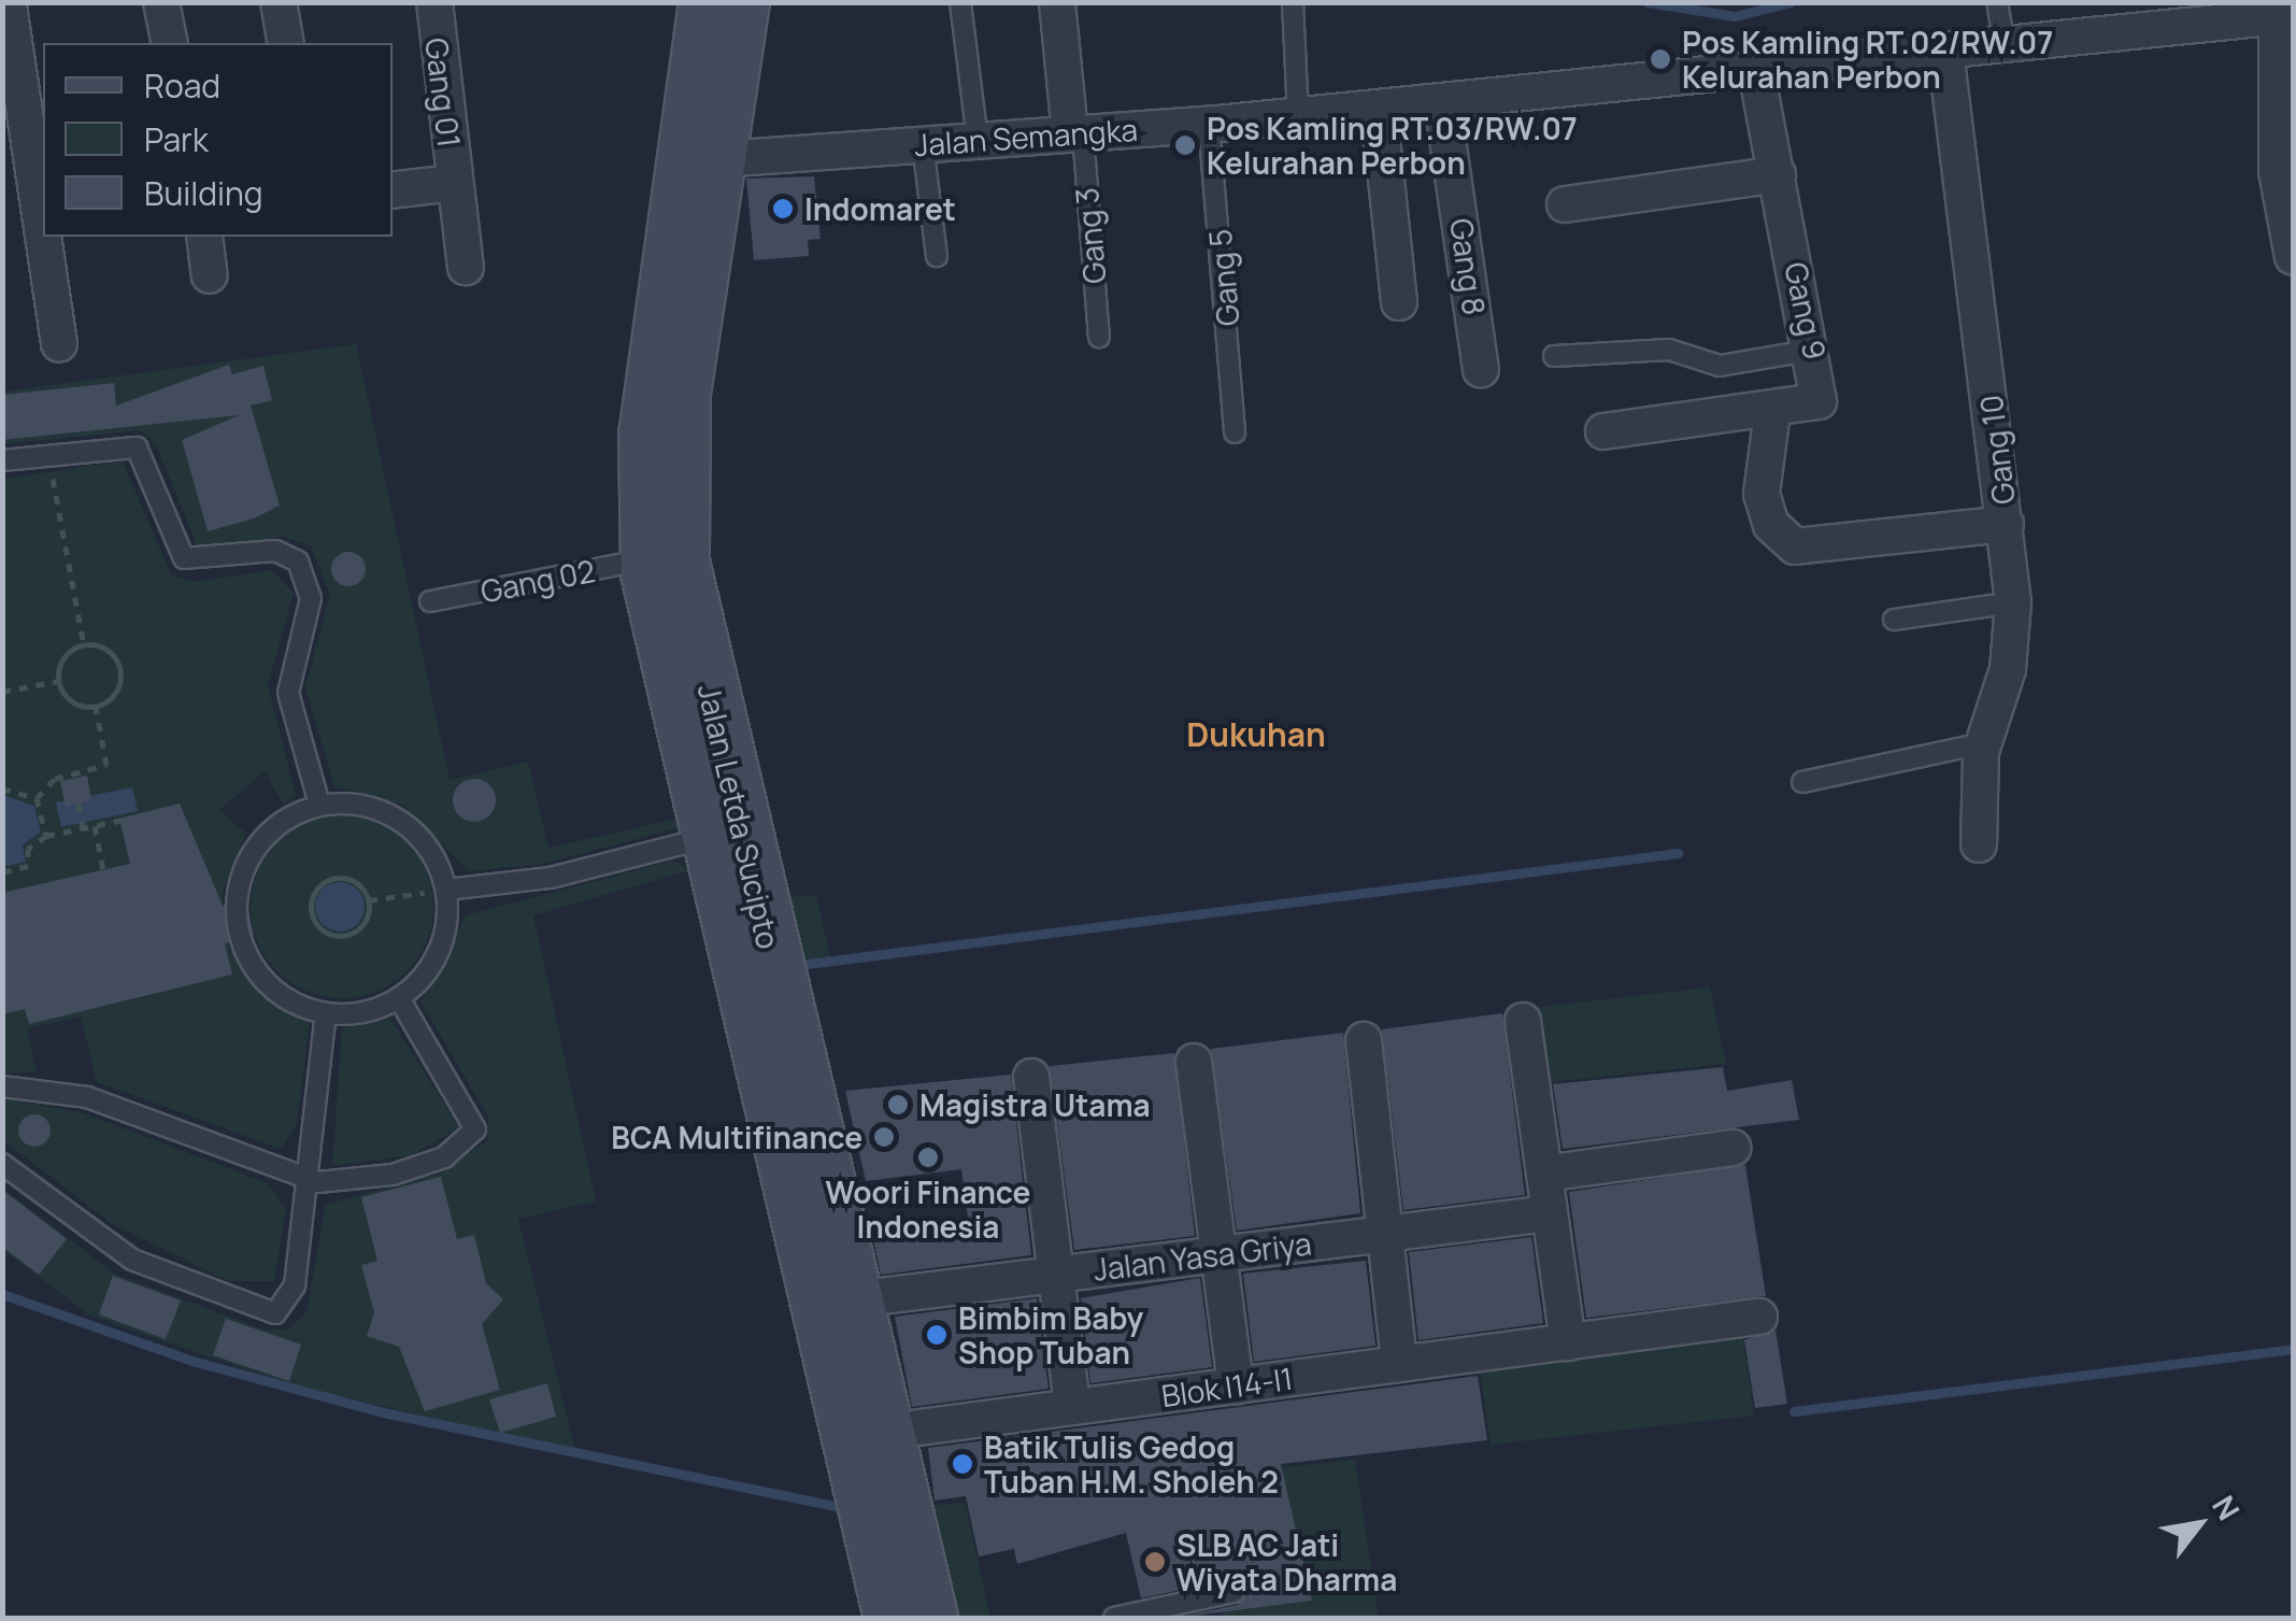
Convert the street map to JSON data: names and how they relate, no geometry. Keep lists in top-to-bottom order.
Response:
{
  "streets": {
    "main road": ["Jalan Letda Sucipto"],
    "street": [
      "Gang 01",
      "Jalan Semangka",
      "Gang 8",
      "Gang 9",
      "Gang 10",
      "Jalan Yasa Griya",
      "Blok I14-I1"
    ],
    "lane": ["Gang 3", "Gang 5", "Gang 02"]
  },
  "crossings": [
    ["Jalan Semangka", "Gang 3"],
    ["Jalan Semangka", "Gang 8"],
    ["Jalan Semangka", "Gang 5"],
    ["Jalan Semangka", "Gang 9"],
    ["Jalan Semangka", "Gang 10"],
    ["Jalan Semangka", "Jalan Letda Sucipto"],
    ["Gang 02", "Jalan Letda Sucipto"],
    ["Jalan Letda Sucipto", "Jalan Yasa Griya"],
    ["Jalan Letda Sucipto", "Blok I14-I1"]
  ],
  "districts": ["Dukuhan"],
  "places": [
    "Pos Kamling RT.02/RW.07 Kelurahan Perbon",
    "Pos Kamling RT.03/RW.07 Kelurahan Perbon",
    "Indomaret",
    "Magistra Utama",
    "BCA Multifinance",
    "Woori Finance Indonesia",
    "Bimbim Baby Shop Tuban",
    "Batik Tulis Gedog Tuban H.M. Sholeh 2",
    "SLB AC Jati Wiyata Dharma"
  ],
  "legend": ["Road", "Park", "Building"],
  "north": "top right"
}
